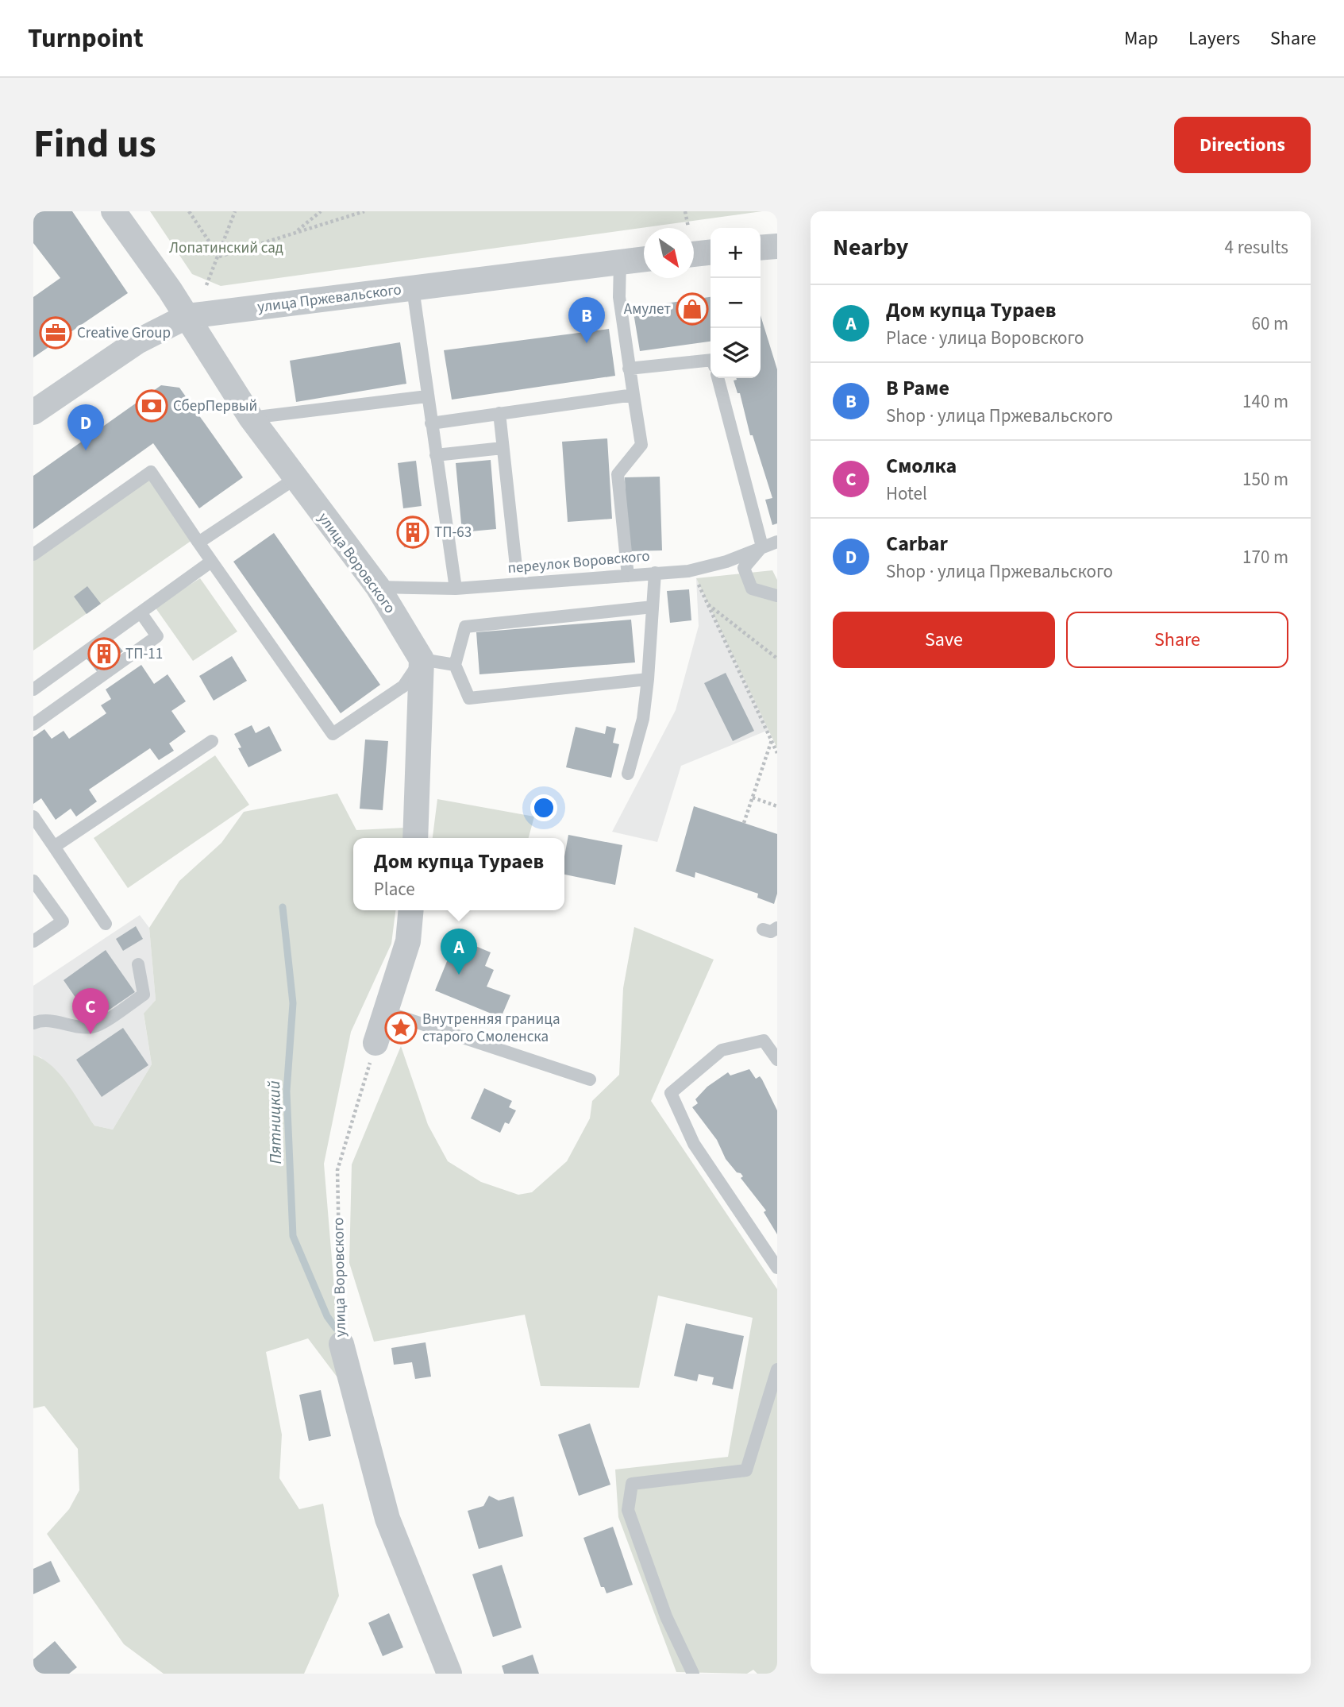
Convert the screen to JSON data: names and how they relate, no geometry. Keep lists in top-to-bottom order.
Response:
{
  "streets": {
    "street": ["улица Пржевальского", "улица Воровского"],
    "lane": ["переулок Воровского"]
  },
  "crossings": [
    ["улица Пржевальского", "улица Воровского"],
    ["переулок Воровского", "улица Воровского"]
  ],
  "water": ["Пятницкий"],
  "parks": ["Лопатинский сад"],
  "places": {
    "shop": ["Амулет"],
    "office": ["Сreative Group"],
    "bank": ["СберПервый"],
    "building": ["ТП-63", "ТП-11"],
    "place": ["Внутренняя граница старого Смоленска"]
  },
  "north": "bottom right",
  "page": {
    "header": "Turnpoint",
    "nav": ["Map", "Layers", "Share"],
    "title": "Find us",
    "buttons": [
      "Directions",
      ["Save", "Share"]
    ],
    "heading": ["Nearby", "4 results"],
    "map_buttons": ["+", "−"],
    "list": [
      {
        "mark": "A",
        "name": "Дом купца Тураев",
        "note": "Place · улица Воровского",
        "value": "60 m"
      },
      {
        "mark": "B",
        "name": "В Раме",
        "note": "Shop · улица Пржевальского",
        "value": "140 m"
      },
      {
        "mark": "C",
        "name": "Смолка",
        "note": "Hotel",
        "value": "150 m"
      },
      {
        "mark": "D",
        "name": "Carbar",
        "note": "Shop · улица Пржевальского",
        "value": "170 m"
      }
    ],
    "pins": [
      "B",
      "D",
      "A",
      "C"
    ],
    "popup": ["Дом купца Тураев", "Place"]
  }
}
